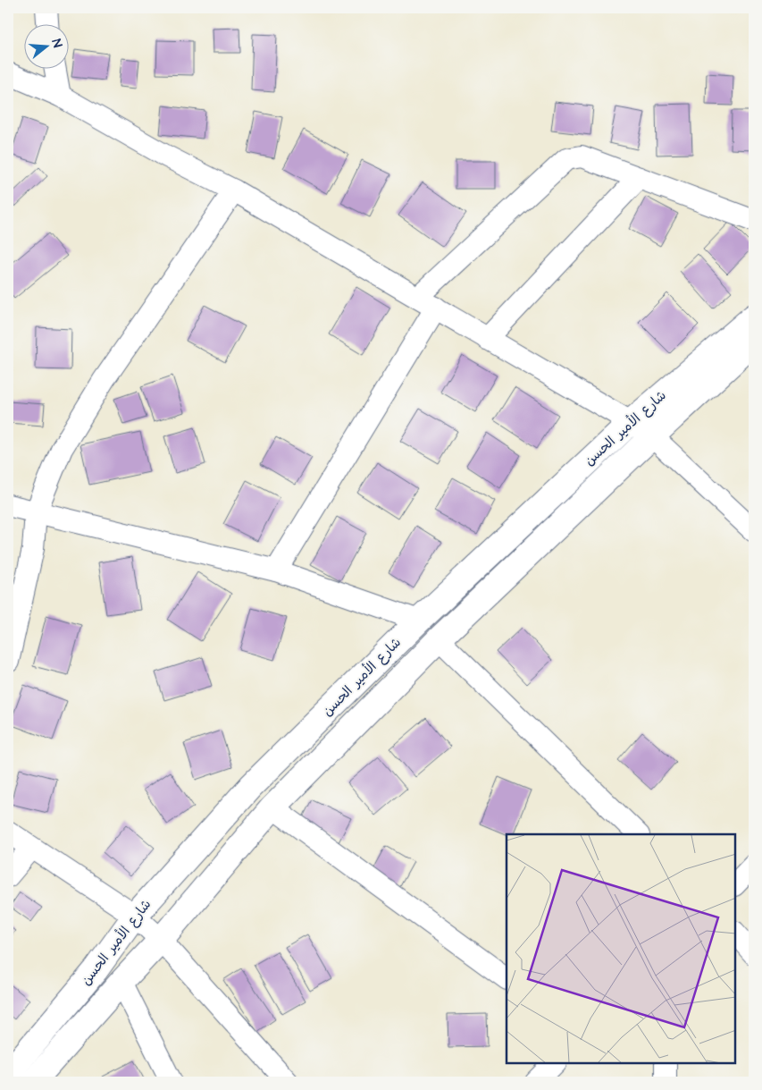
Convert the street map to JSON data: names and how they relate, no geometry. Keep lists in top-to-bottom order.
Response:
{
  "streets": {
    "main road": ["شارع الأمير الحسن"]
  },
  "north": "right"
}
